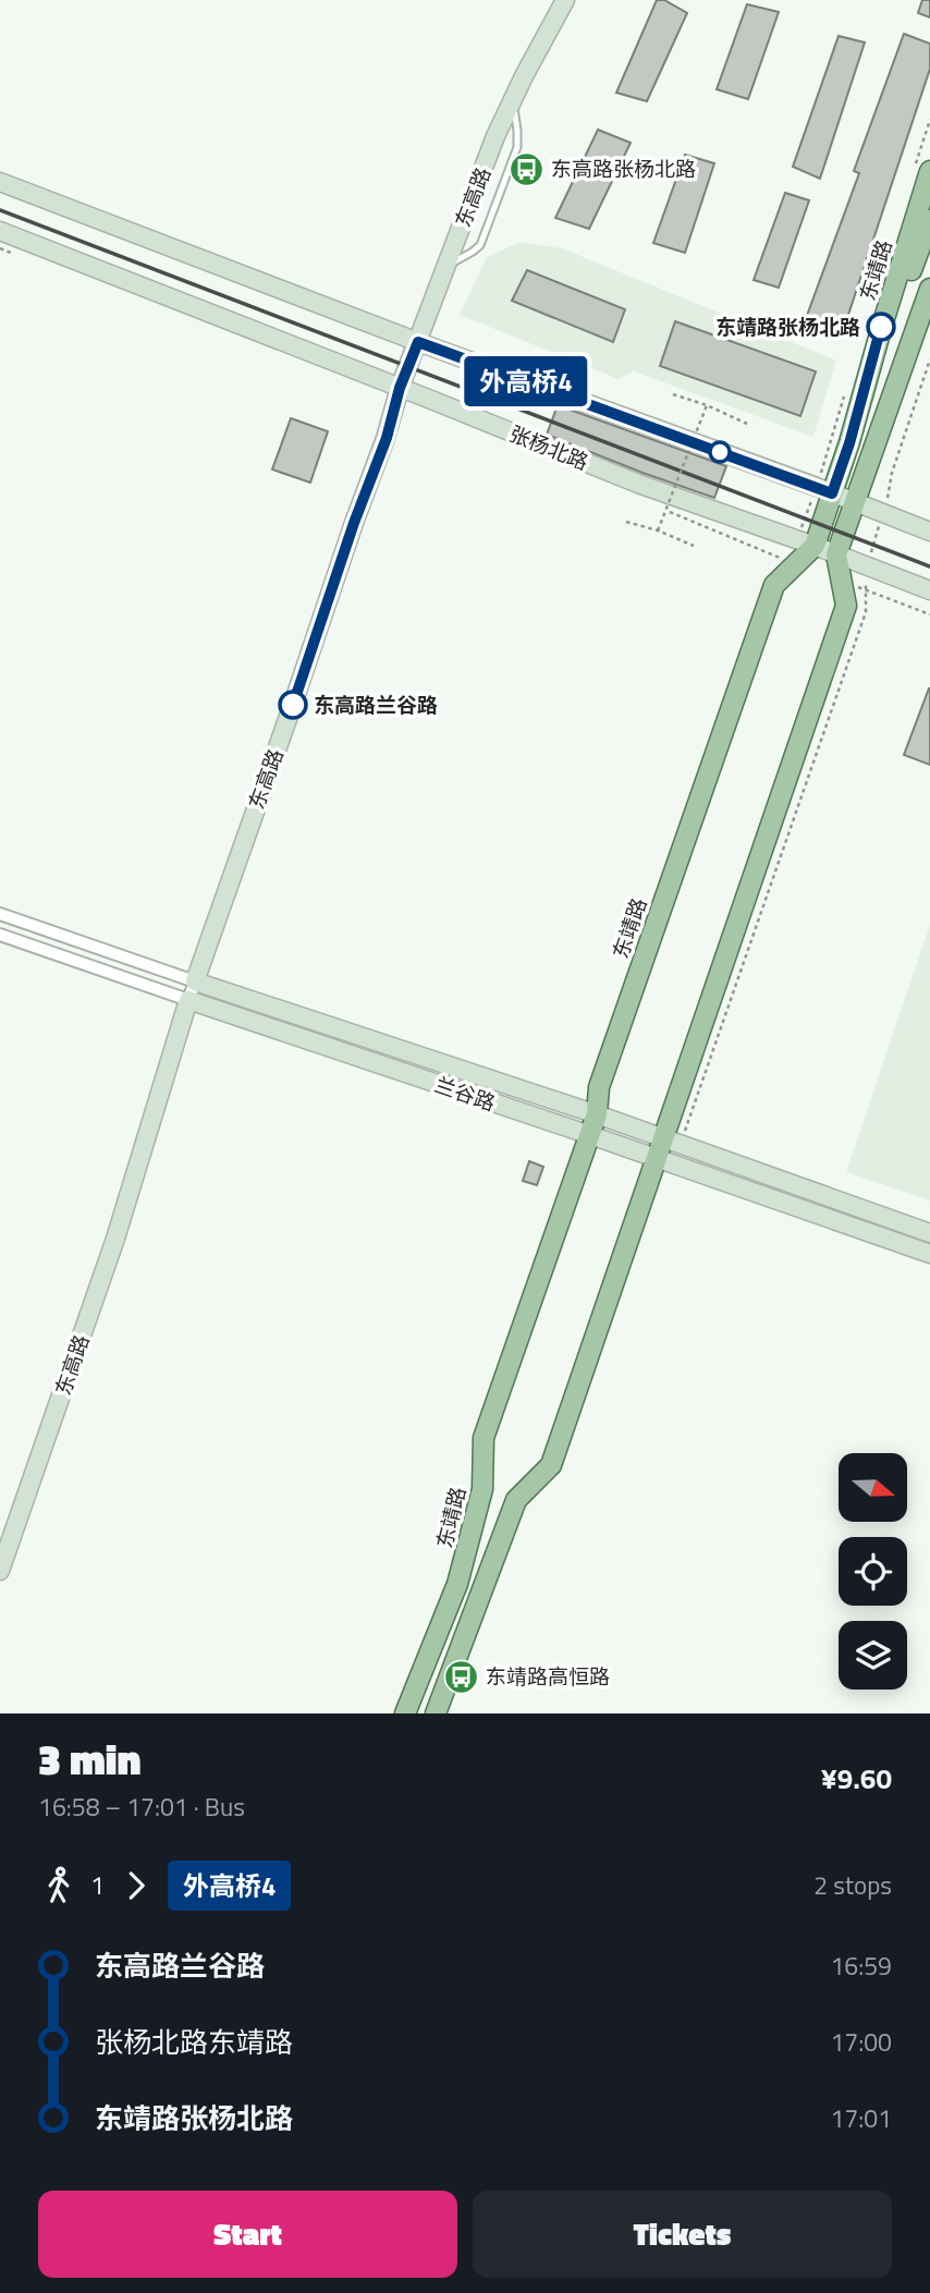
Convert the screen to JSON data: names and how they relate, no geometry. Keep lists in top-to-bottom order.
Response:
{
  "streets": {
    "main road": ["东靖路"],
    "street": ["东高路", "张杨北路", "兰谷路"]
  },
  "crossings": [
    ["东高路", "张杨北路"],
    ["东高路", "兰谷路"],
    ["东靖路", "张杨北路"],
    ["东靖路", "兰谷路"]
  ],
  "places": {
    "bus stop": ["东高路张杨北路", "东靖路高恒路"],
    "other": ["东靖路张杨北路", "东高路兰谷路"]
  },
  "lines": ["bus line 外高桥4"],
  "north": "right",
  "page": {
    "on_map": "外高桥4",
    "heading": ["3 min", "16:58 – 17:01 · Bus", "¥9.60"],
    "legs": ["1", "外高桥4", "2 stops"],
    "list": [
      {
        "name": "东高路兰谷路",
        "value": "16:59"
      },
      {
        "name": "张杨北路东靖路",
        "value": "17:00"
      },
      {
        "name": "东靖路张杨北路",
        "value": "17:01"
      }
    ],
    "buttons": ["Start", "Tickets"]
  }
}
